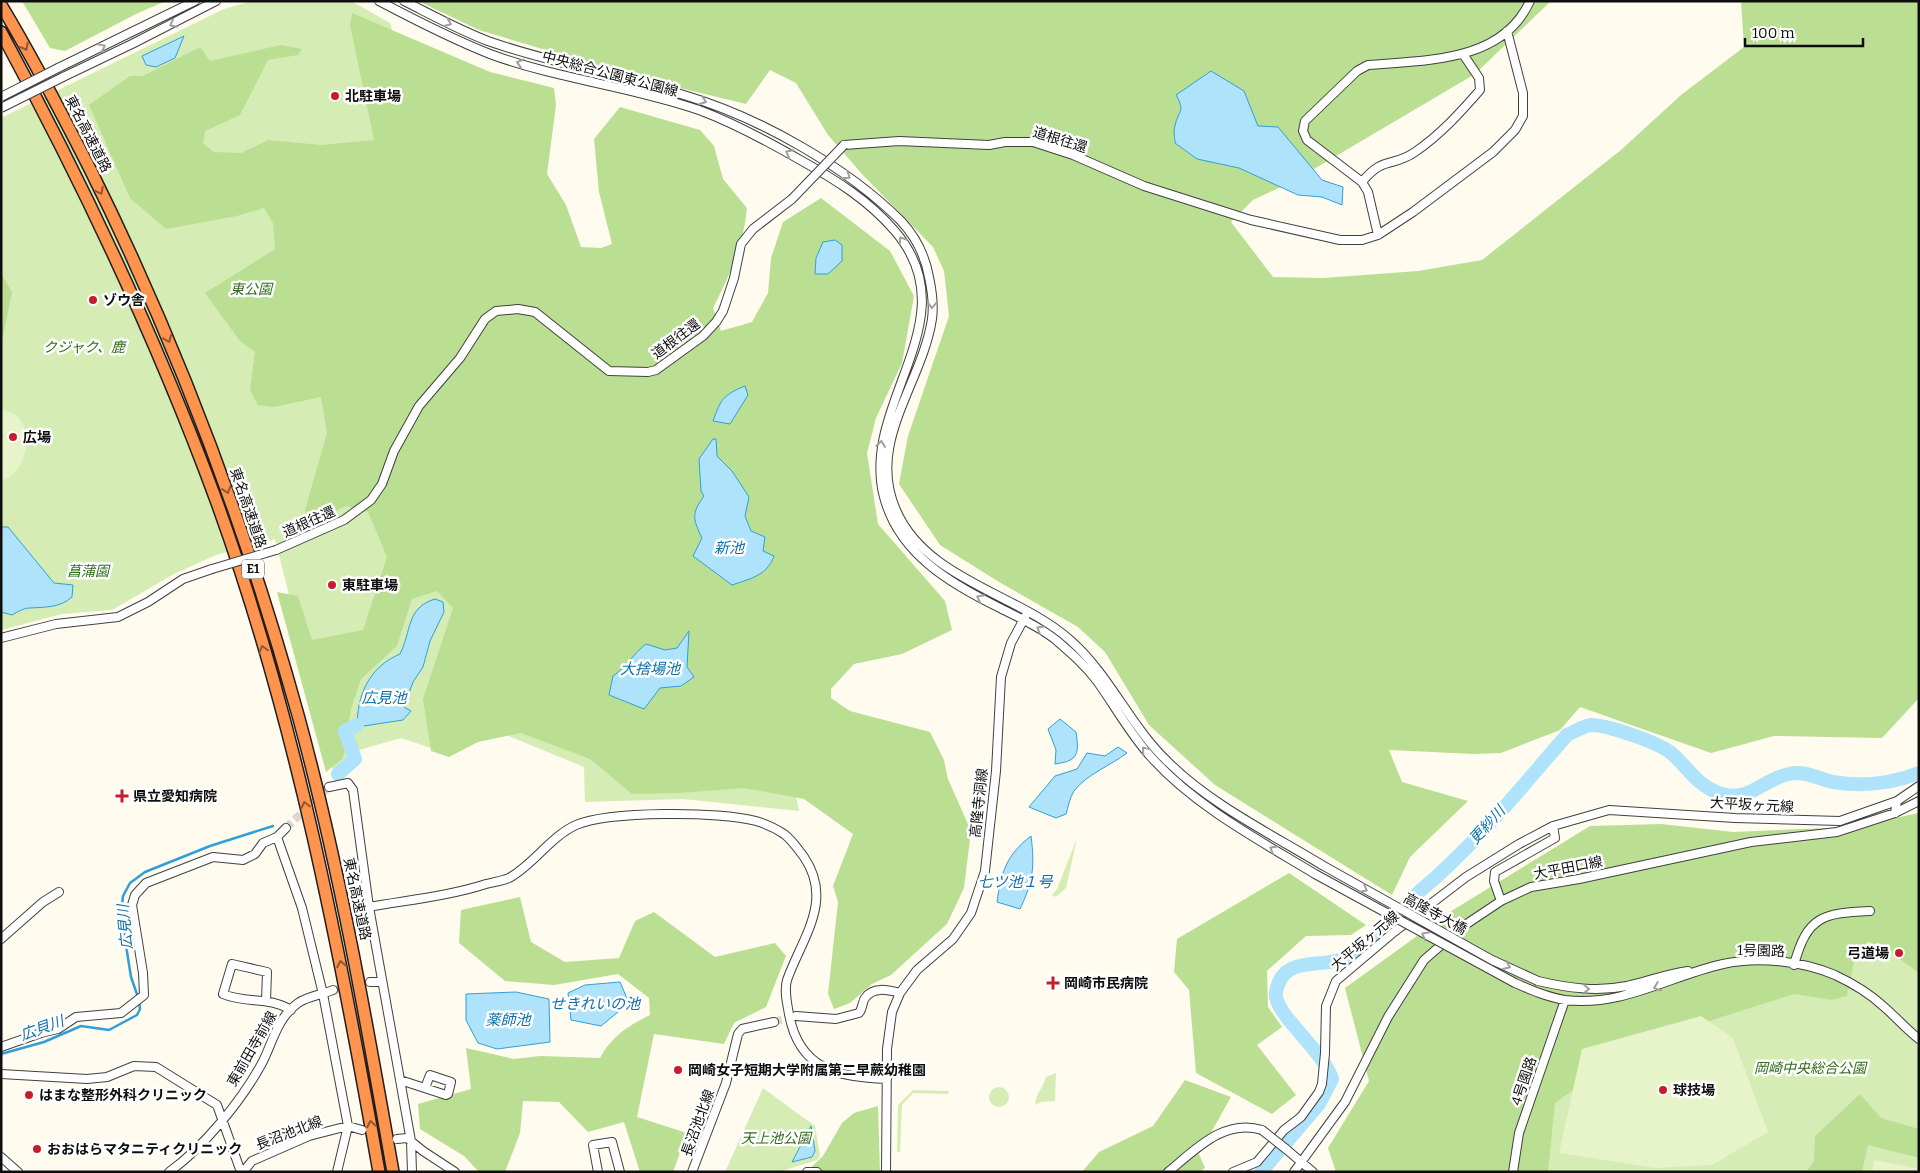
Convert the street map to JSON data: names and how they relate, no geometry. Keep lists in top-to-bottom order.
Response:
{
  "streets": {
    "highway": ["東名高速道路", "E1"],
    "street": [
      "中央総合公園東公園線",
      "道根往還",
      "高隆寺洞線",
      "大平坂ヶ元線",
      "大平田口線",
      "高隆寺大橋",
      "1号園路",
      "東前田寺前線",
      "4号園路",
      "長沼池北線"
    ]
  },
  "crossings": [
    ["中央総合公園東公園線", "高隆寺洞線"],
    ["中央総合公園東公園線", "高隆寺大橋"],
    ["高隆寺洞線", "高隆寺大橋"],
    ["高隆寺大橋", "1号園路"],
    ["1号園路", "4号園路"]
  ],
  "one_way": ["中央総合公園東公園線"],
  "water": [
    "新池",
    "大捨場池",
    "広見池",
    "更紗川",
    "七ツ池１号",
    "広見川",
    "せきれいの池",
    "薬師池",
    "広貝川"
  ],
  "parks": [
    "東公園",
    "クジャク、鹿",
    "菖蒲園",
    "岡崎中央総合公園",
    "天上池公園"
  ],
  "places": {
    "other": [
      "北駐車場",
      "ゾウ舎",
      "広場",
      "東駐車場",
      "弓道場",
      "岡崎女子短期大学附属第二早蕨幼稚園",
      "球技場",
      "はまな整形外科クリニック",
      "おおはらマタニティクリニック"
    ],
    "health": ["県立愛知病院", "岡崎市民病院"]
  },
  "scale_bar": "100 m"
}
